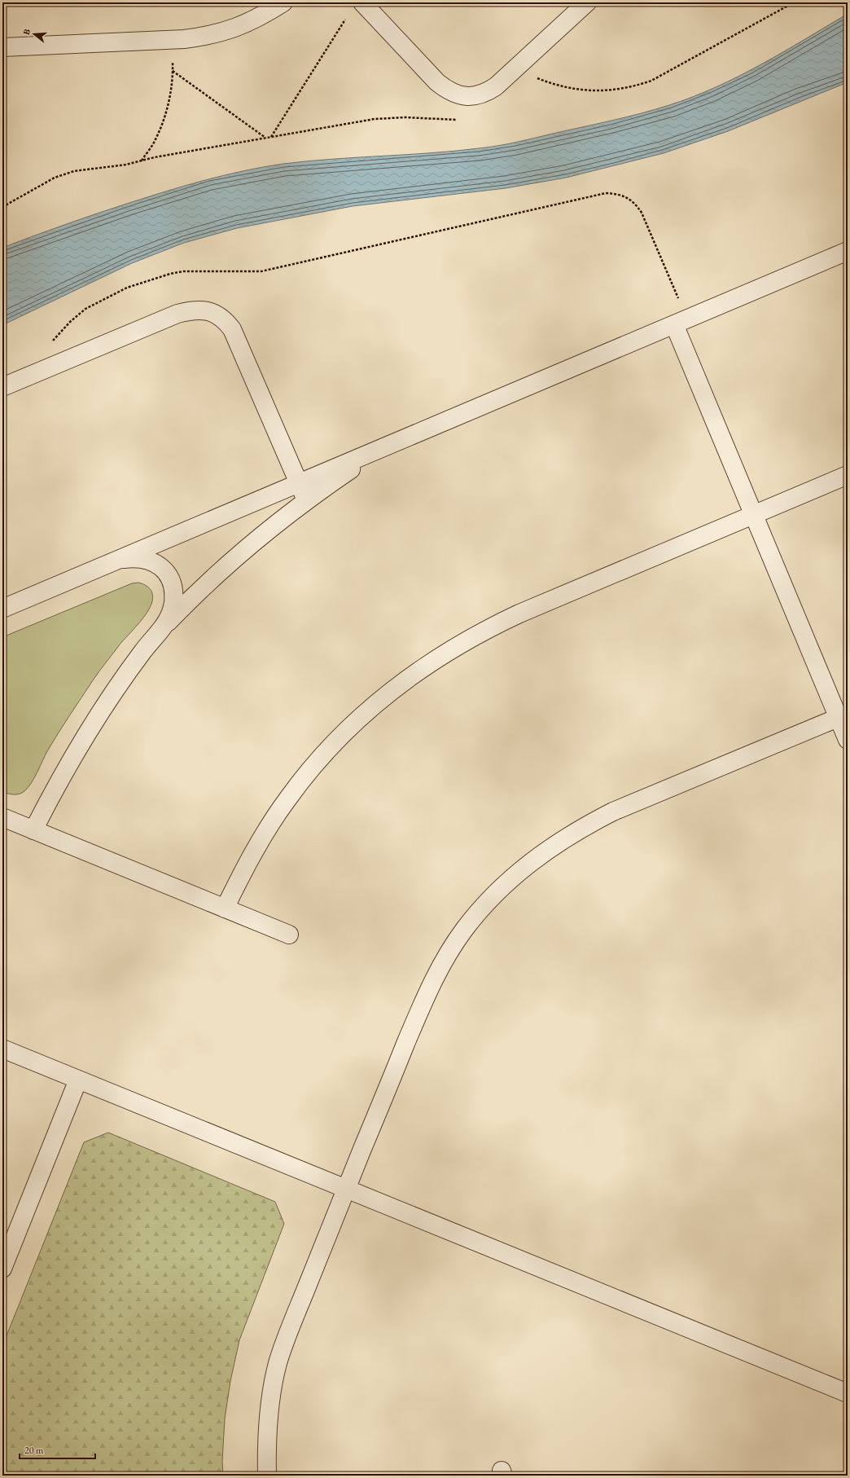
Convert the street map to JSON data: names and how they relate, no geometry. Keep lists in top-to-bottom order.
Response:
{
  "scale_bar": "20 m",
  "north": "left"
}
